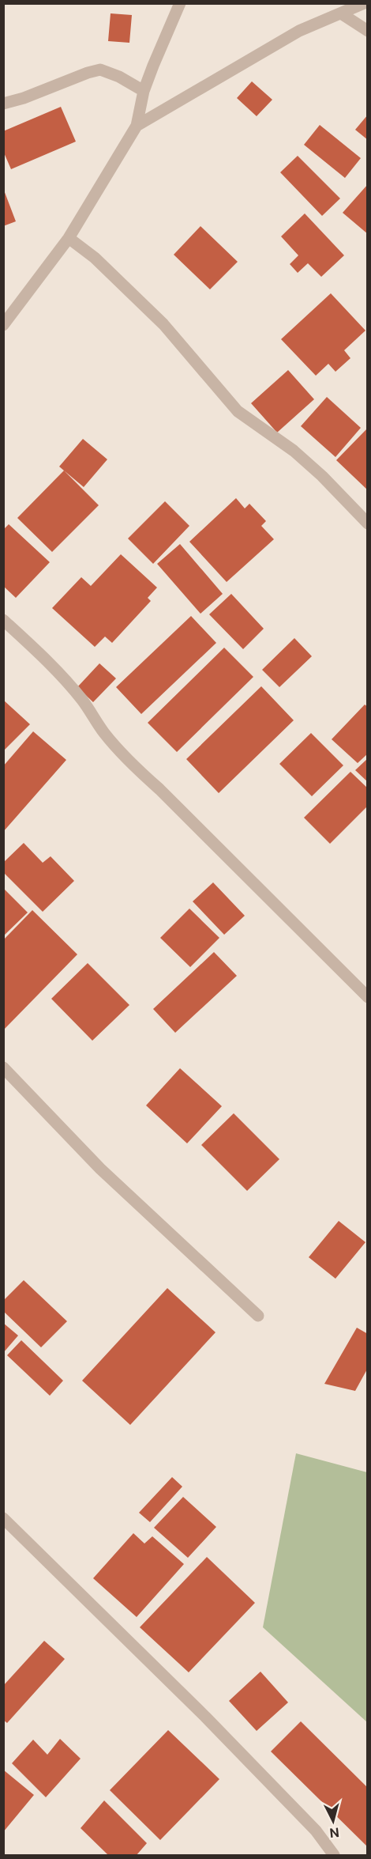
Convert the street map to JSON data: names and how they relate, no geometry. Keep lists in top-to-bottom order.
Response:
{
  "north": "bottom"
}
